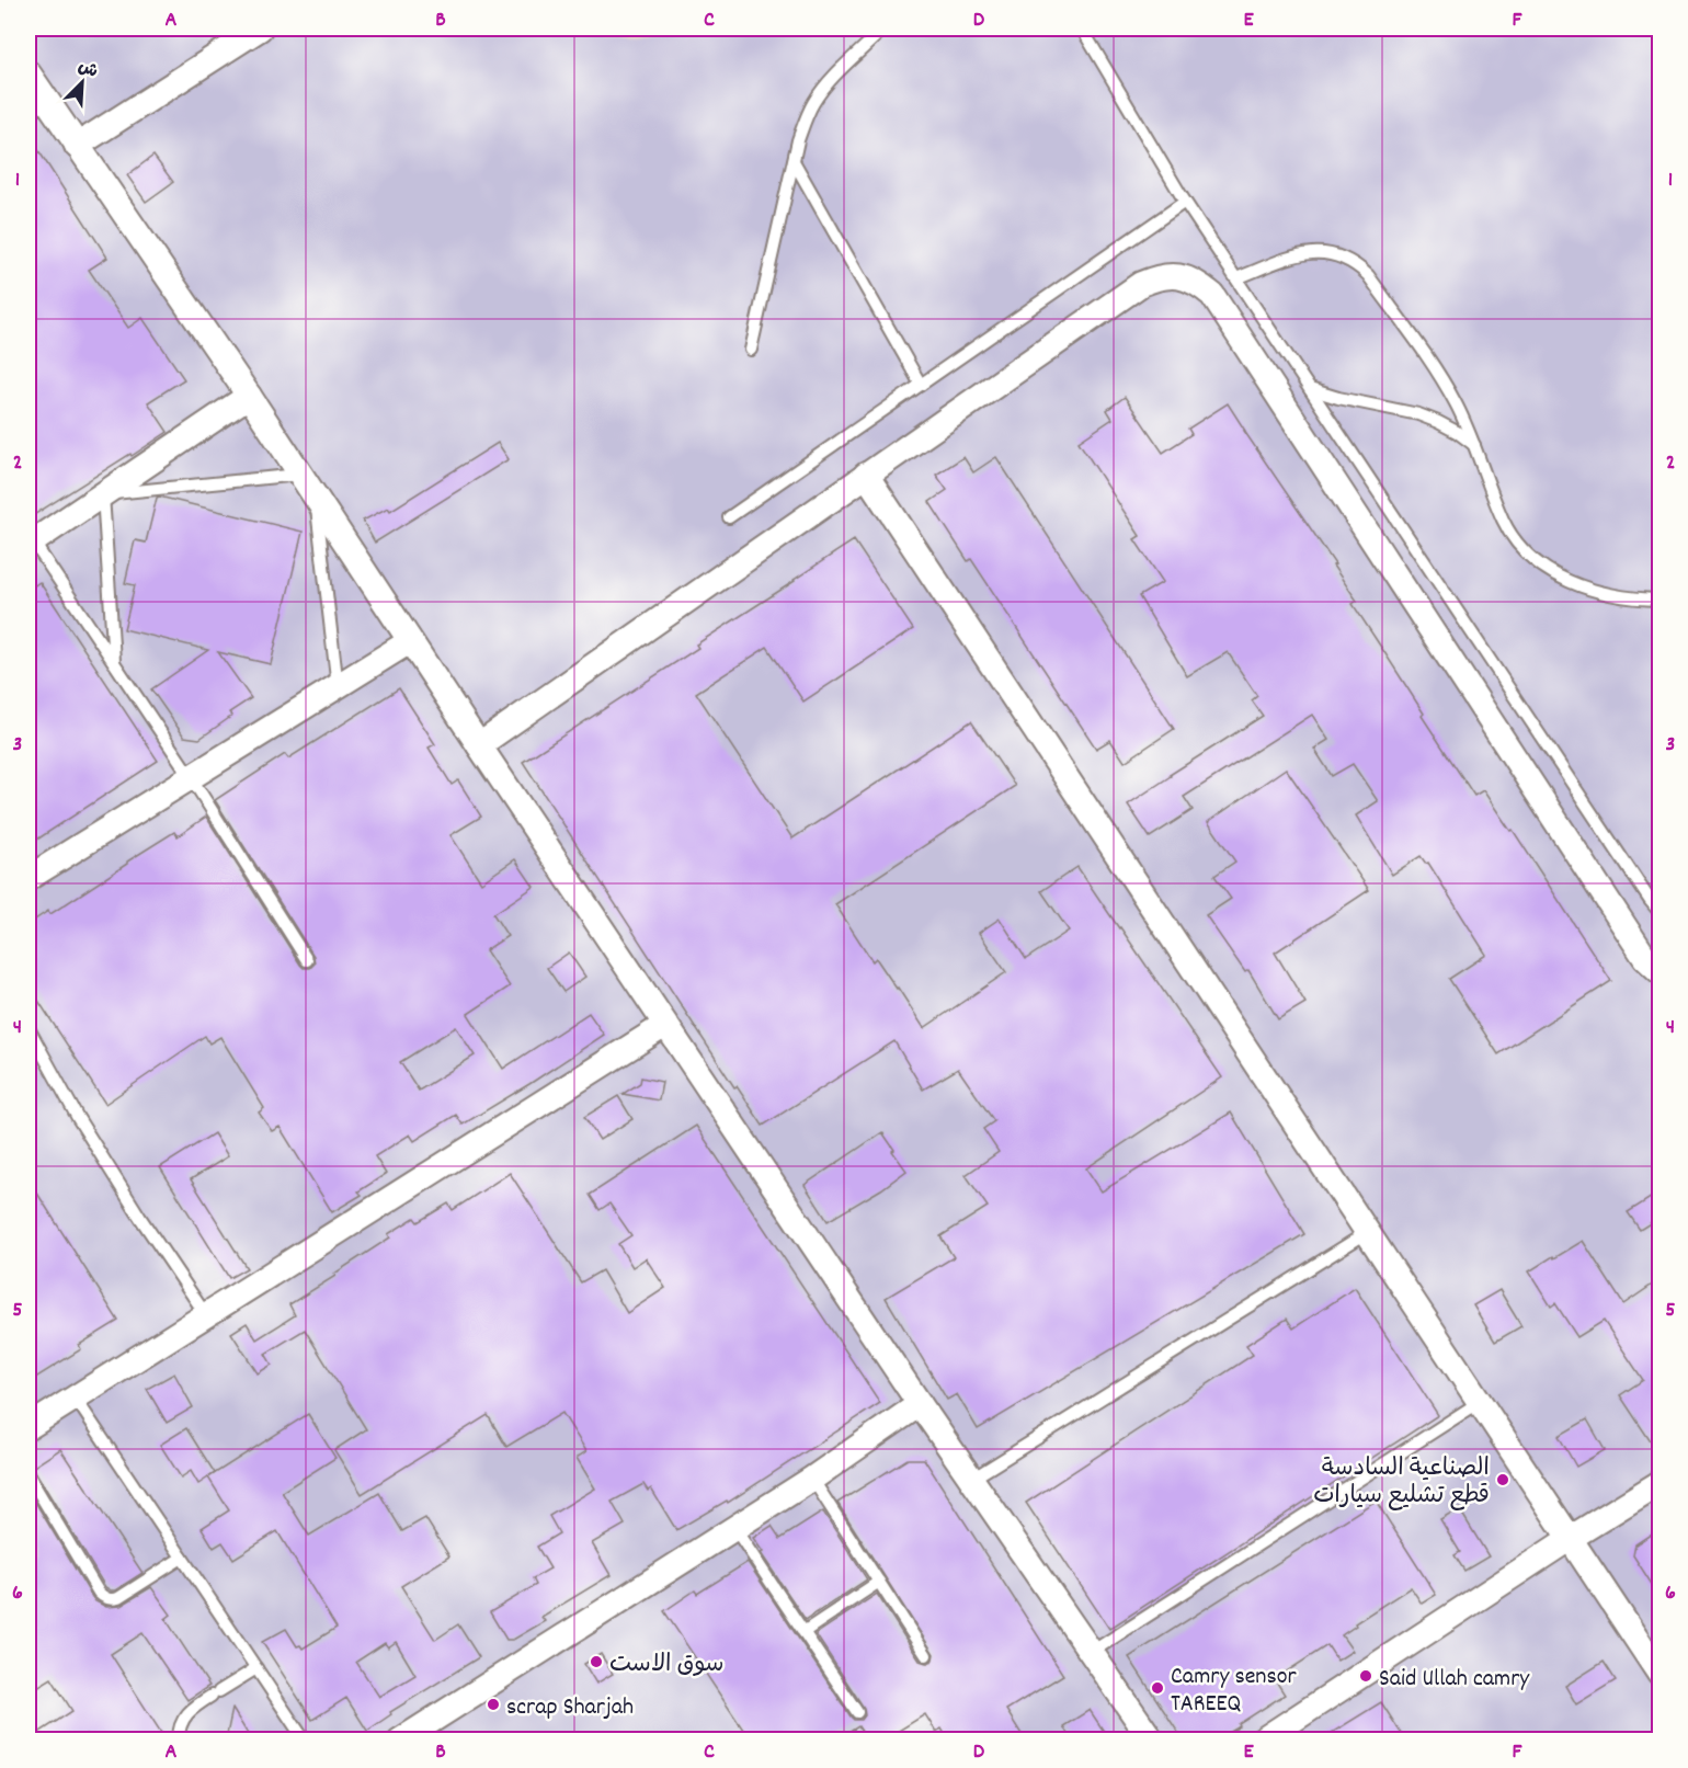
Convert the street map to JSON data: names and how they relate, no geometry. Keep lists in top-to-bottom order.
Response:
{
  "places": [
    "الصناعية السادسة قطع تشليع سيارات",
    "سوق الاست",
    "Said Ullah camry",
    "Camry sensor TAREEQ",
    "scrap Sharjah"
  ],
  "north": "top right",
  "grid": {
    "columns": [
      "A",
      "B",
      "C",
      "D",
      "E",
      "F"
    ],
    "rows": [
      "1",
      "2",
      "3",
      "4",
      "5",
      "6"
    ]
  }
}
